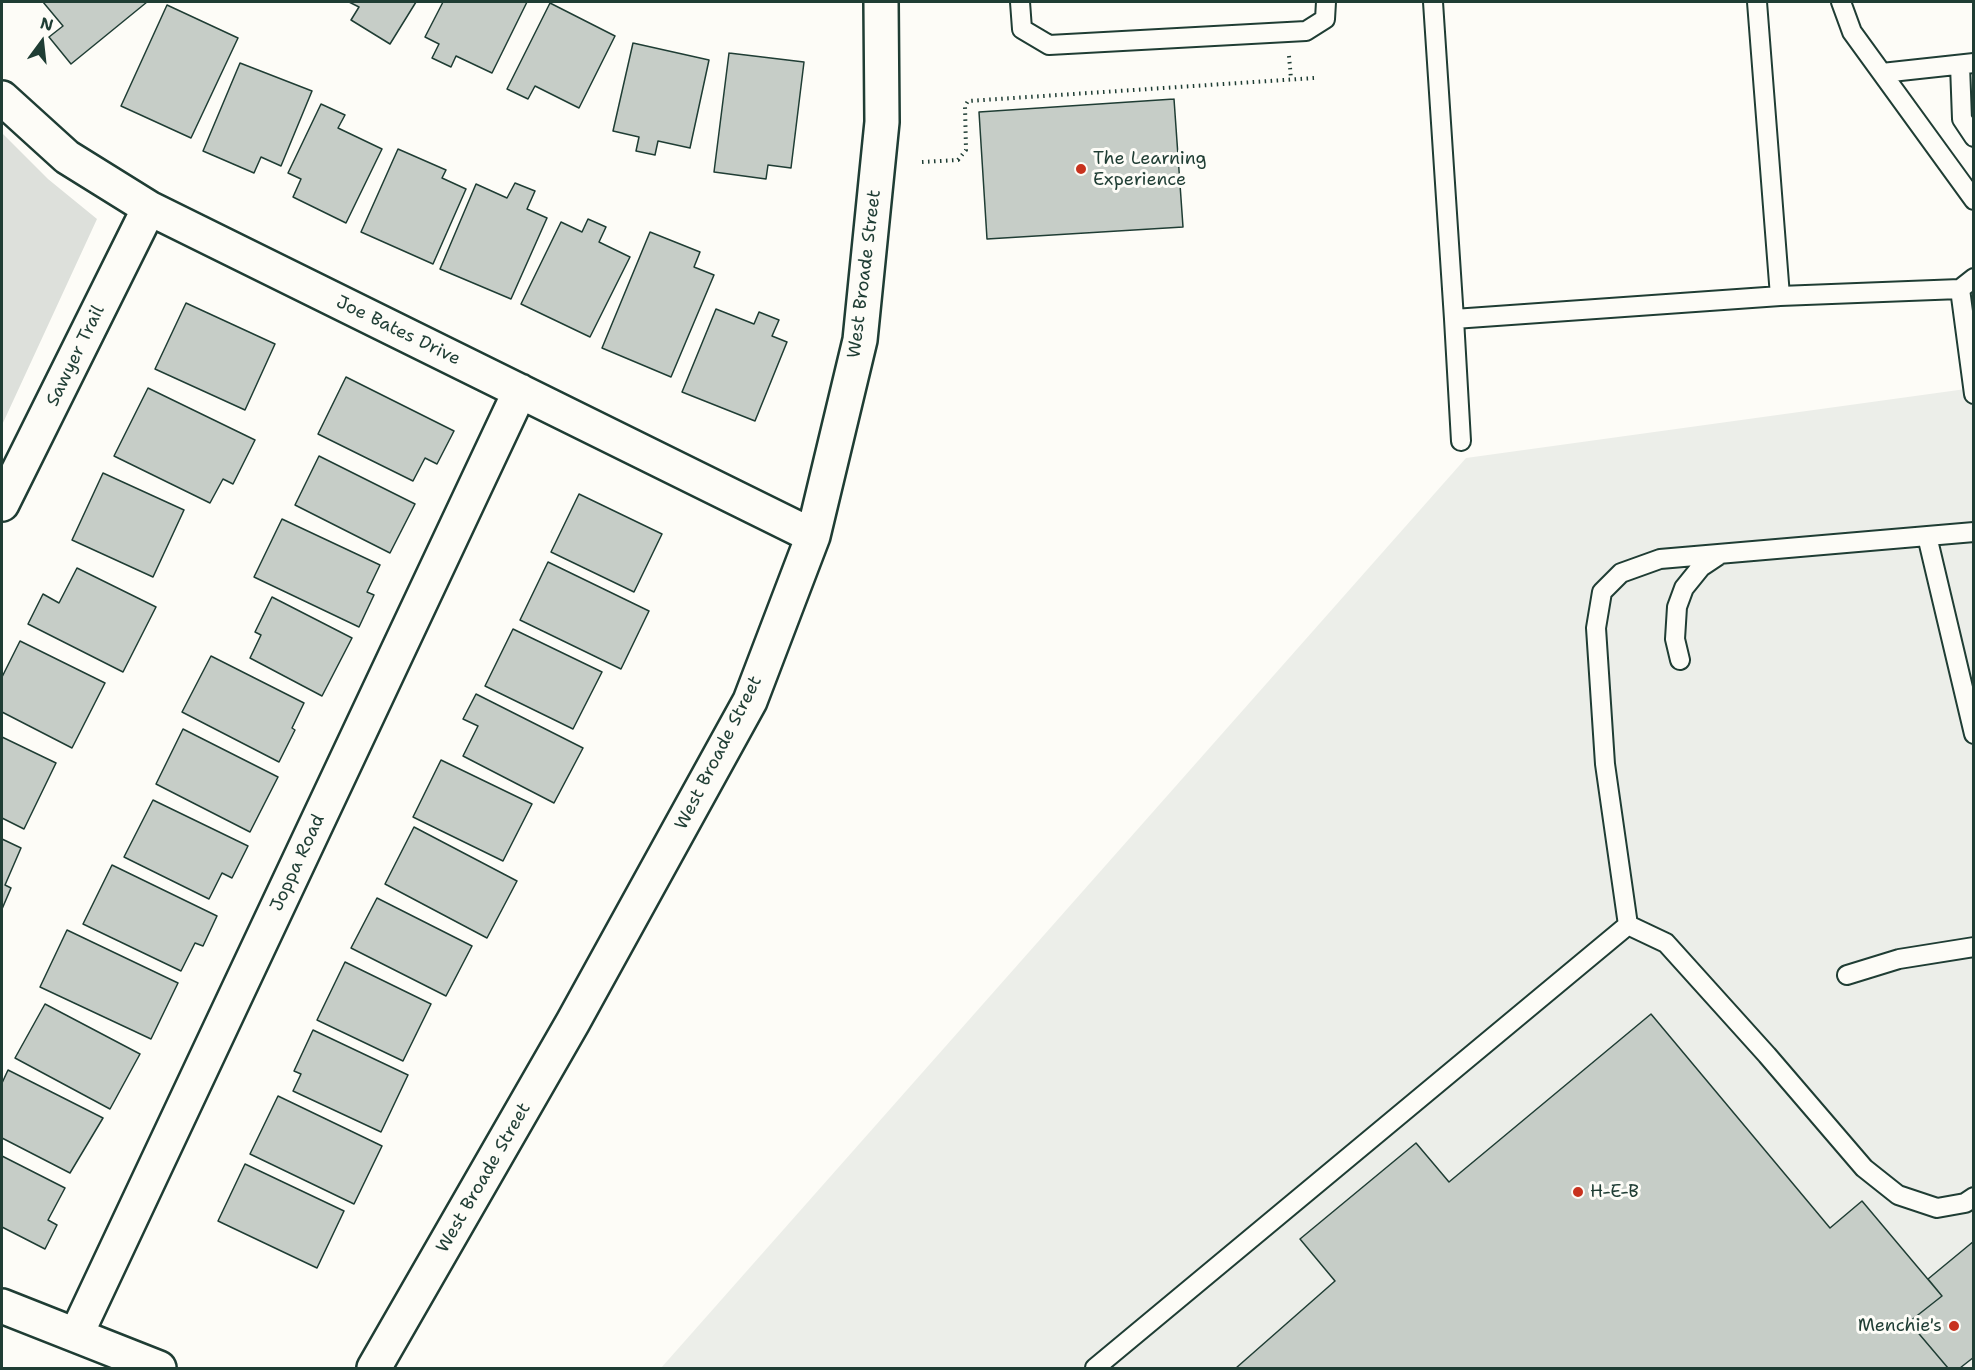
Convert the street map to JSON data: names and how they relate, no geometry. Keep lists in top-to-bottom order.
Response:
{
  "streets": {
    "street": [
      "West Broade Street",
      "Joe Bates Drive",
      "Sawyer Trail",
      "Joppa Road"
    ]
  },
  "crossings": [
    ["West Broade Street", "Joe Bates Drive"],
    ["Joe Bates Drive", "Sawyer Trail"],
    ["Joe Bates Drive", "Joppa Road"]
  ],
  "places": ["The Learning Experience", "H-E-B", "Menchie's"],
  "north": "top"
}
